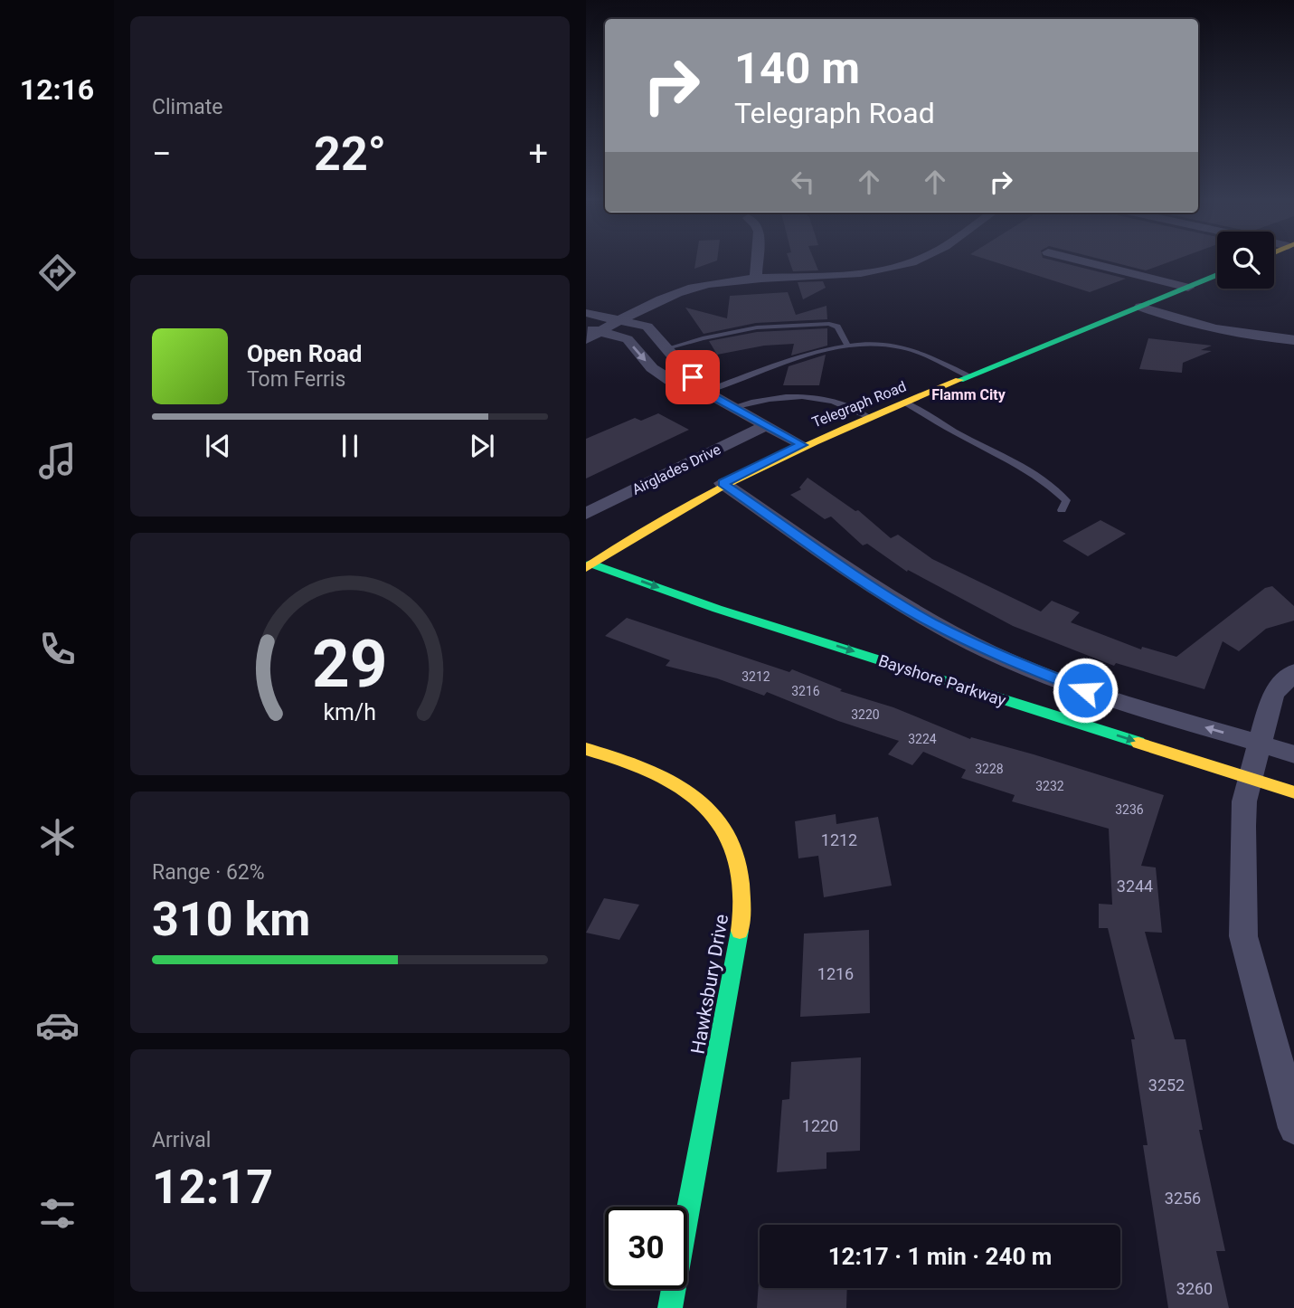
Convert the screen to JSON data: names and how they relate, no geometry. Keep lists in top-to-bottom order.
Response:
{
  "streets": {
    "main road": ["Telegraph Road", "Bayshore Parkway", "Hawksbury Drive"],
    "street": ["Airglades Drive"]
  },
  "crossings": [
    ["Telegraph Road", "Bayshore Parkway"]
  ],
  "one_way": ["Bayshore Parkway"],
  "districts": ["Flamm City"],
  "house_numbers": [
    "3212",
    "3216",
    "3220",
    "3224",
    "3228",
    "3232",
    "3236",
    "1212",
    "3244",
    "1216",
    "3252",
    "1220",
    "3256",
    "3260"
  ],
  "page": {
    "tabs": "12:16",
    "tile": [
      "Climate",
      ["Range · 62%", "310 km"],
      ["Arrival", "12:17"]
    ],
    "turn": ["140 m", "Telegraph Road"],
    "heat": ["−", "22°", "+"],
    "song": ["Open Road", "Tom Ferris"],
    "limit": "30",
    "trip": "12:17 · 1 min · 240 m",
    "gauge": ["29", "km/h"]
  }
}
